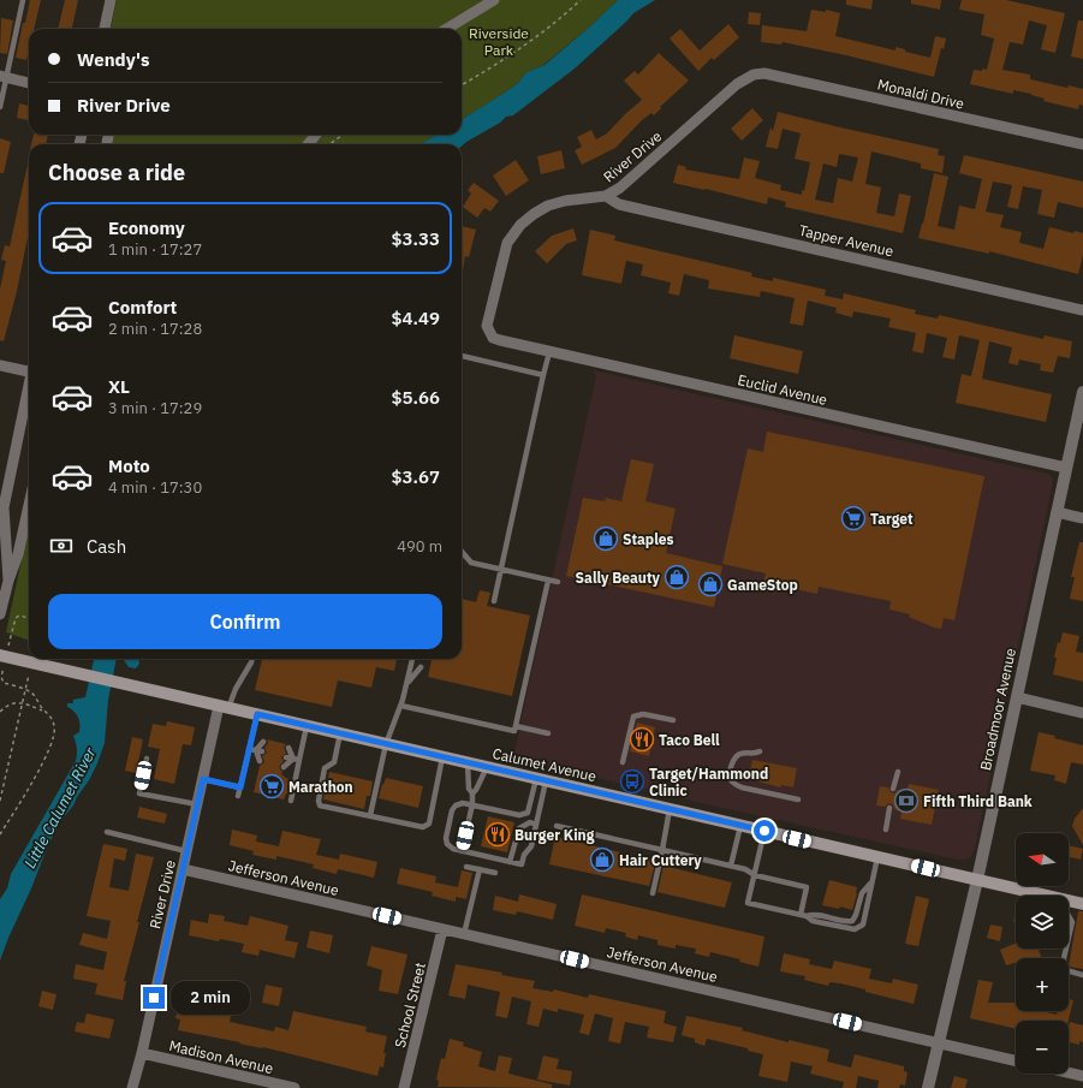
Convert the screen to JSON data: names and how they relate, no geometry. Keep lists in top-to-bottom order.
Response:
{
  "streets": {
    "main road": ["Calumet Avenue"],
    "street": [
      "Monaldi Drive",
      "River Drive",
      "Tapper Avenue",
      "Euclid Avenue",
      "Broadmoor Avenue",
      "Jefferson Avenue",
      "School Street",
      "Madison Avenue"
    ]
  },
  "crossings": [
    ["Monaldi Drive", "River Drive"],
    ["River Drive", "Tapper Avenue"],
    ["River Drive", "Euclid Avenue"],
    ["River Drive", "Calumet Avenue"],
    ["River Drive", "Jefferson Avenue"],
    ["River Drive", "Madison Avenue"],
    ["Euclid Avenue", "Broadmoor Avenue"],
    ["Broadmoor Avenue", "Calumet Avenue"],
    ["Broadmoor Avenue", "Jefferson Avenue"],
    ["Jefferson Avenue", "School Street"]
  ],
  "water": ["Little Calumet River"],
  "parks": ["Riverside Park"],
  "places": {
    "supermarket": ["Target", "Marathon"],
    "shop": [
      "Staples",
      "Sally Beauty",
      "GameStop",
      "Hair Cuttery"
    ],
    "restaurant": ["Taco Bell", "Burger King"],
    "bus stop": ["Target/Hammond Clinic"],
    "bank": ["Fifth Third Bank"]
  },
  "north": "left",
  "page": {
    "banner": ["Wendy's", "River Drive"],
    "heading": "Choose a ride",
    "list": [
      {
        "name": "Economy",
        "note": "1 min · 17:27",
        "value": "$3.33"
      },
      {
        "name": "Comfort",
        "note": "2 min · 17:28",
        "value": "$4.49"
      },
      {
        "name": "XL",
        "note": "3 min · 17:29",
        "value": "$5.66"
      },
      {
        "name": "Moto",
        "note": "4 min · 17:30",
        "value": "$3.67"
      }
    ],
    "pay": ["Cash", "490 m"],
    "buttons": "Confirm",
    "map_buttons": ["+", "−"],
    "bubble": "2 min"
  }
}
